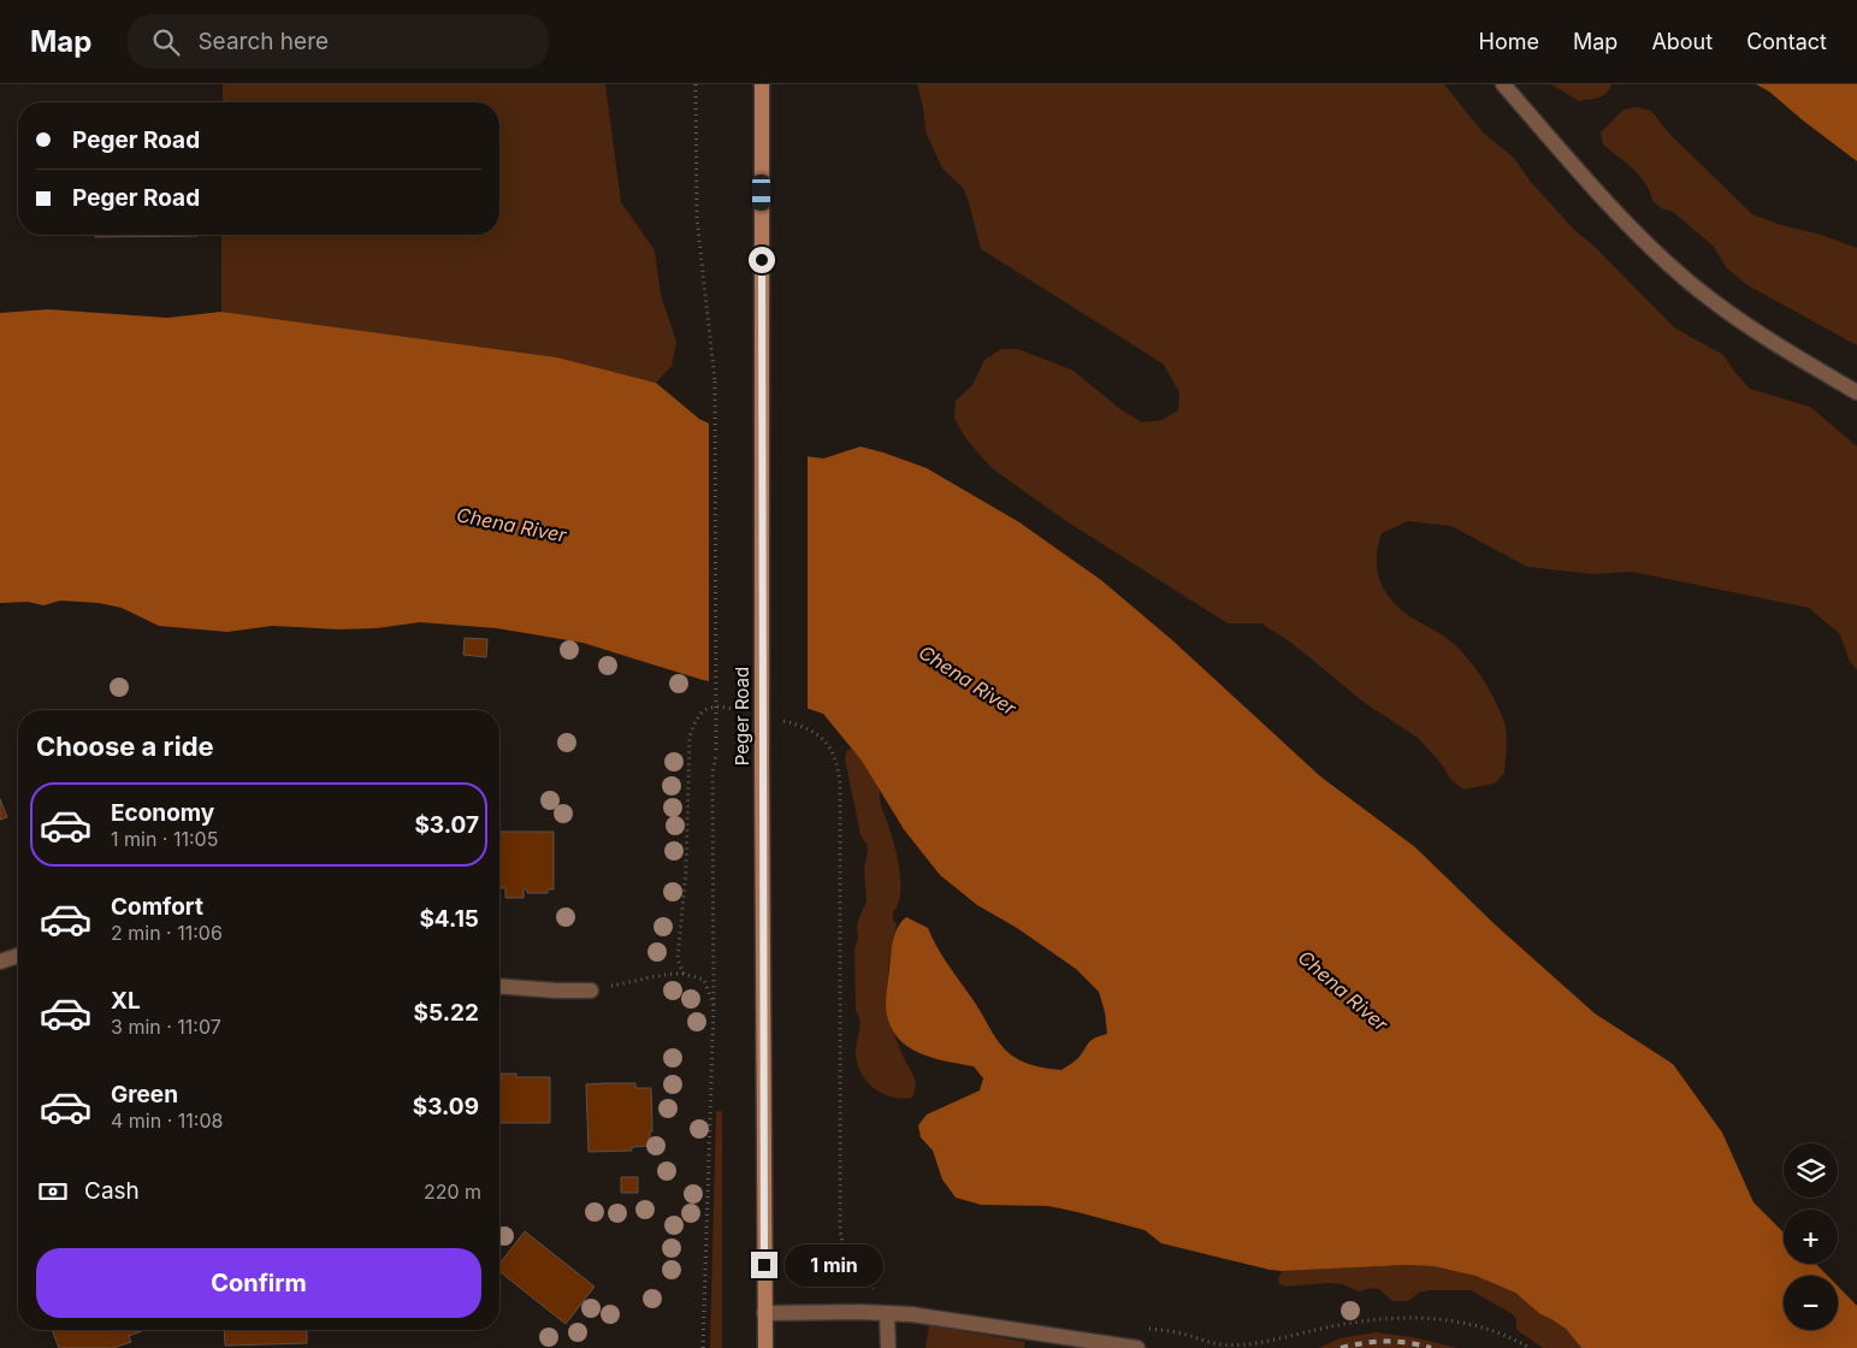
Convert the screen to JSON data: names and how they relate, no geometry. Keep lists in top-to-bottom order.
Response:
{
  "streets": {
    "main road": ["Peger Road"]
  },
  "water": ["Chena River"],
  "page": {
    "header": "Map",
    "search": "Search here",
    "nav": [
      "Home",
      "Map",
      "About",
      "Contact"
    ],
    "banner": ["Peger Road", "Peger Road"],
    "heading": "Choose a ride",
    "list": [
      {
        "name": "Economy",
        "note": "1 min · 11:05",
        "value": "$3.07"
      },
      {
        "name": "Comfort",
        "note": "2 min · 11:06",
        "value": "$4.15"
      },
      {
        "name": "XL",
        "note": "3 min · 11:07",
        "value": "$5.22"
      },
      {
        "name": "Green",
        "note": "4 min · 11:08",
        "value": "$3.09"
      }
    ],
    "map_buttons": ["+", "−"],
    "pay": ["Cash", "220 m"],
    "buttons": "Confirm",
    "bubble": "1 min"
  }
}
